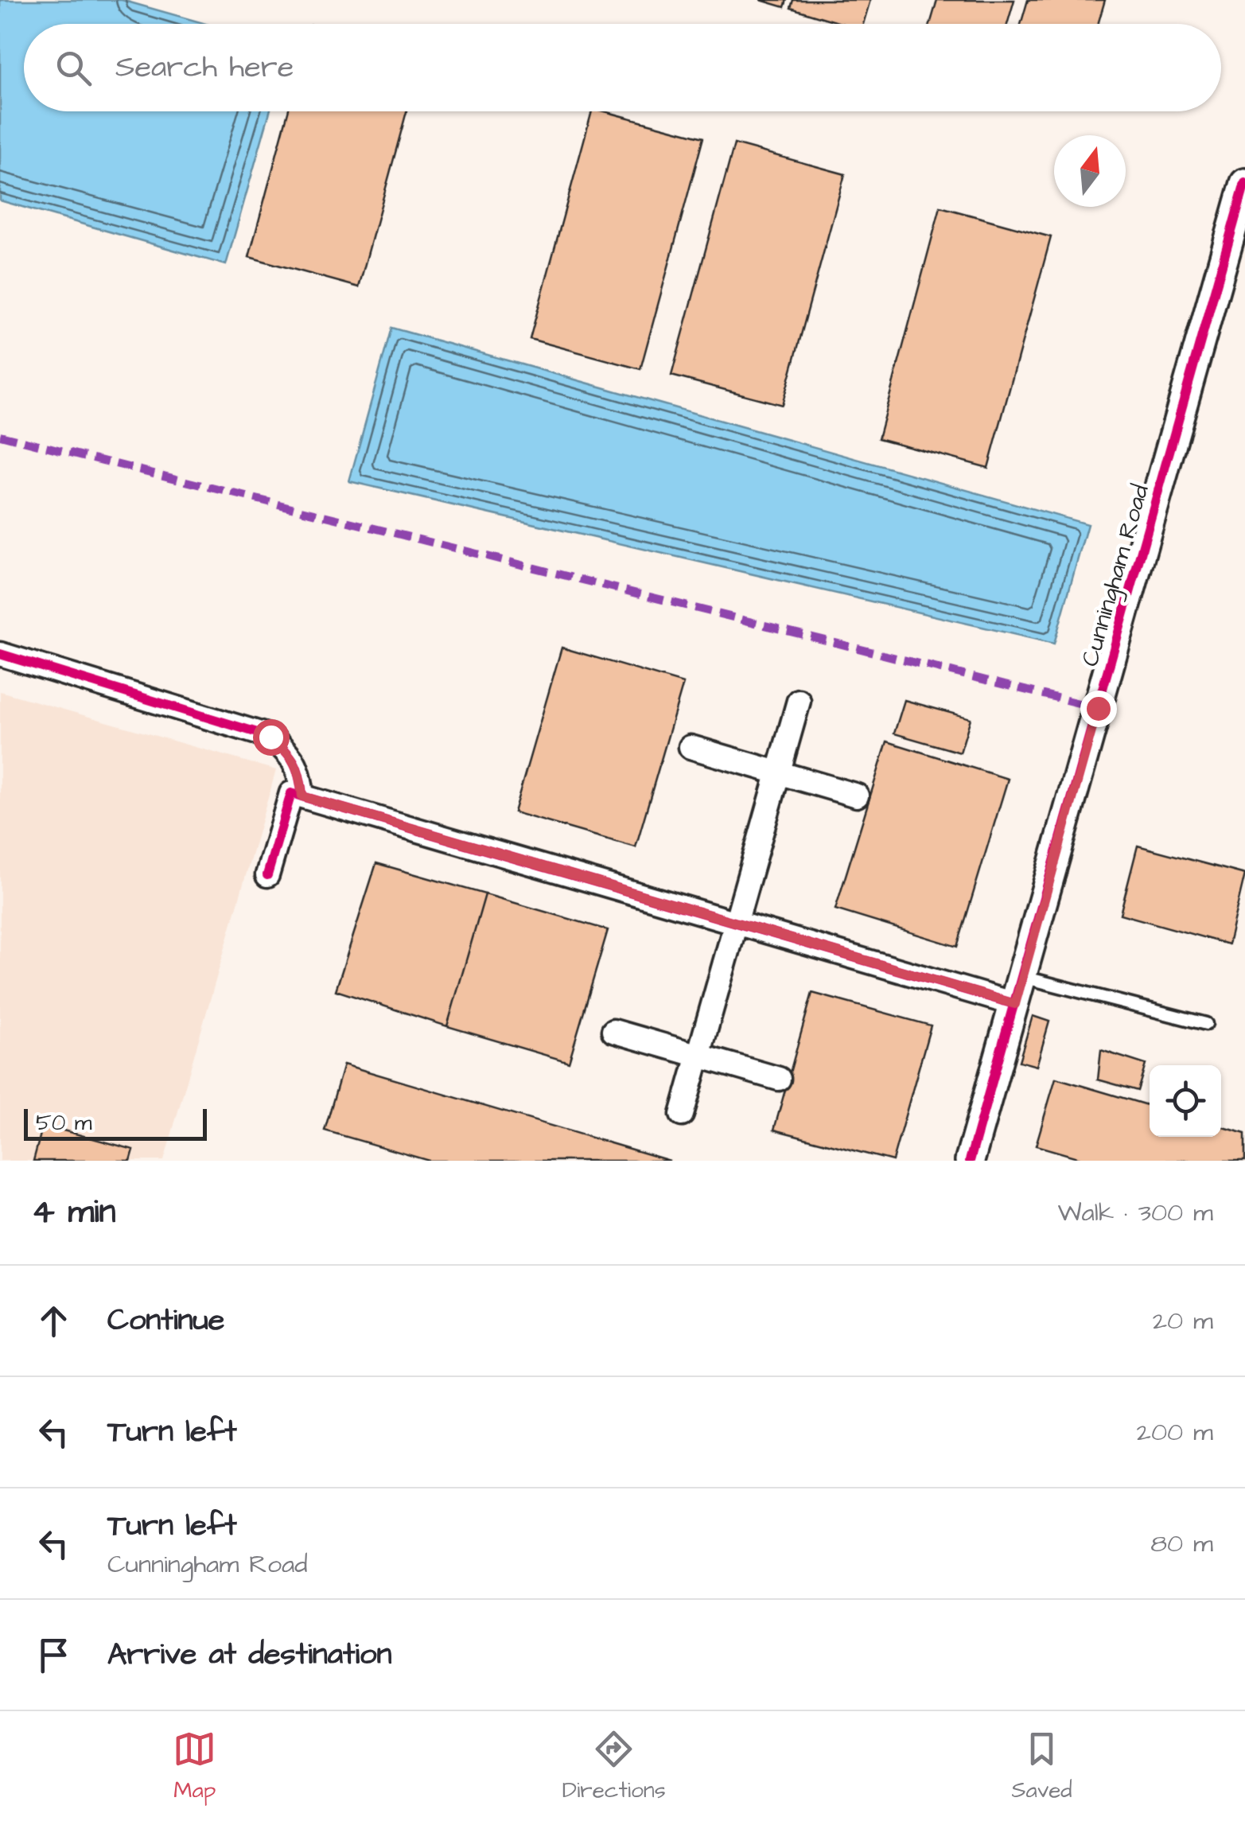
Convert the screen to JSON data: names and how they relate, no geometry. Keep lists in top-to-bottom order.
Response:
{
  "streets": {
    "street": ["Cunningham Road"]
  },
  "scale_bar": "50 m",
  "north": "top",
  "page": {
    "search": "Search here",
    "scale": "50 m",
    "heading": ["4 min", "Walk · 300 m"],
    "list": [
      ["Continue", "20 m"],
      ["Turn left", "200 m"],
      ["Turn left", "Cunningham Road", "80 m"],
      "Arrive at destination"
    ],
    "nav": ["Map", "Directions", "Saved"]
  }
}
